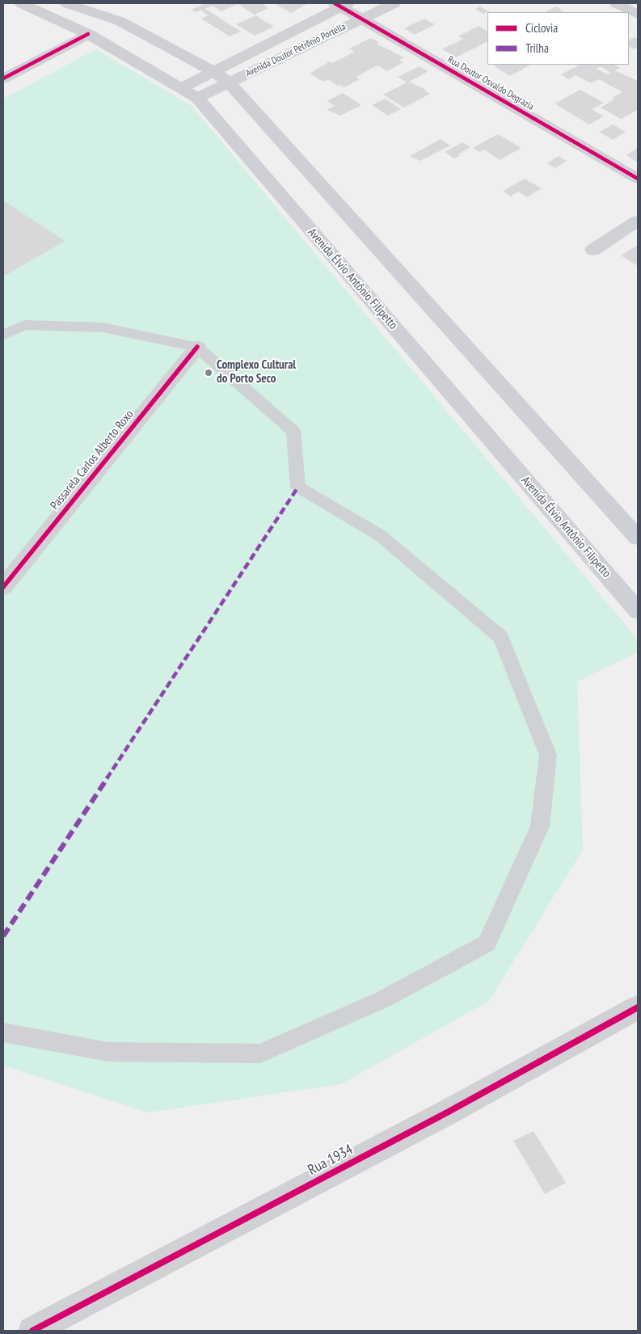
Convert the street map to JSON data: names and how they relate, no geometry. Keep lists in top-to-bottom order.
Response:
{
  "streets": {
    "main road": ["Avenida Élvio Antônio Filipetto"],
    "street": [
      "Avenida Doutor Petrônio Portella",
      "Rua Doutor Osvaldo Degrazia",
      "Passarela Carlos Alberto Roxo",
      "Rua 1934"
    ]
  },
  "crossings": [
    ["Avenida Doutor Petrônio Portella", "Rua Doutor Osvaldo Degrazia"],
    ["Avenida Doutor Petrônio Portella", "Avenida Élvio Antônio Filipetto"]
  ],
  "places": ["Complexo Cultural do Porto Seco"],
  "legend": ["Ciclovia", "Trilha"]
}
